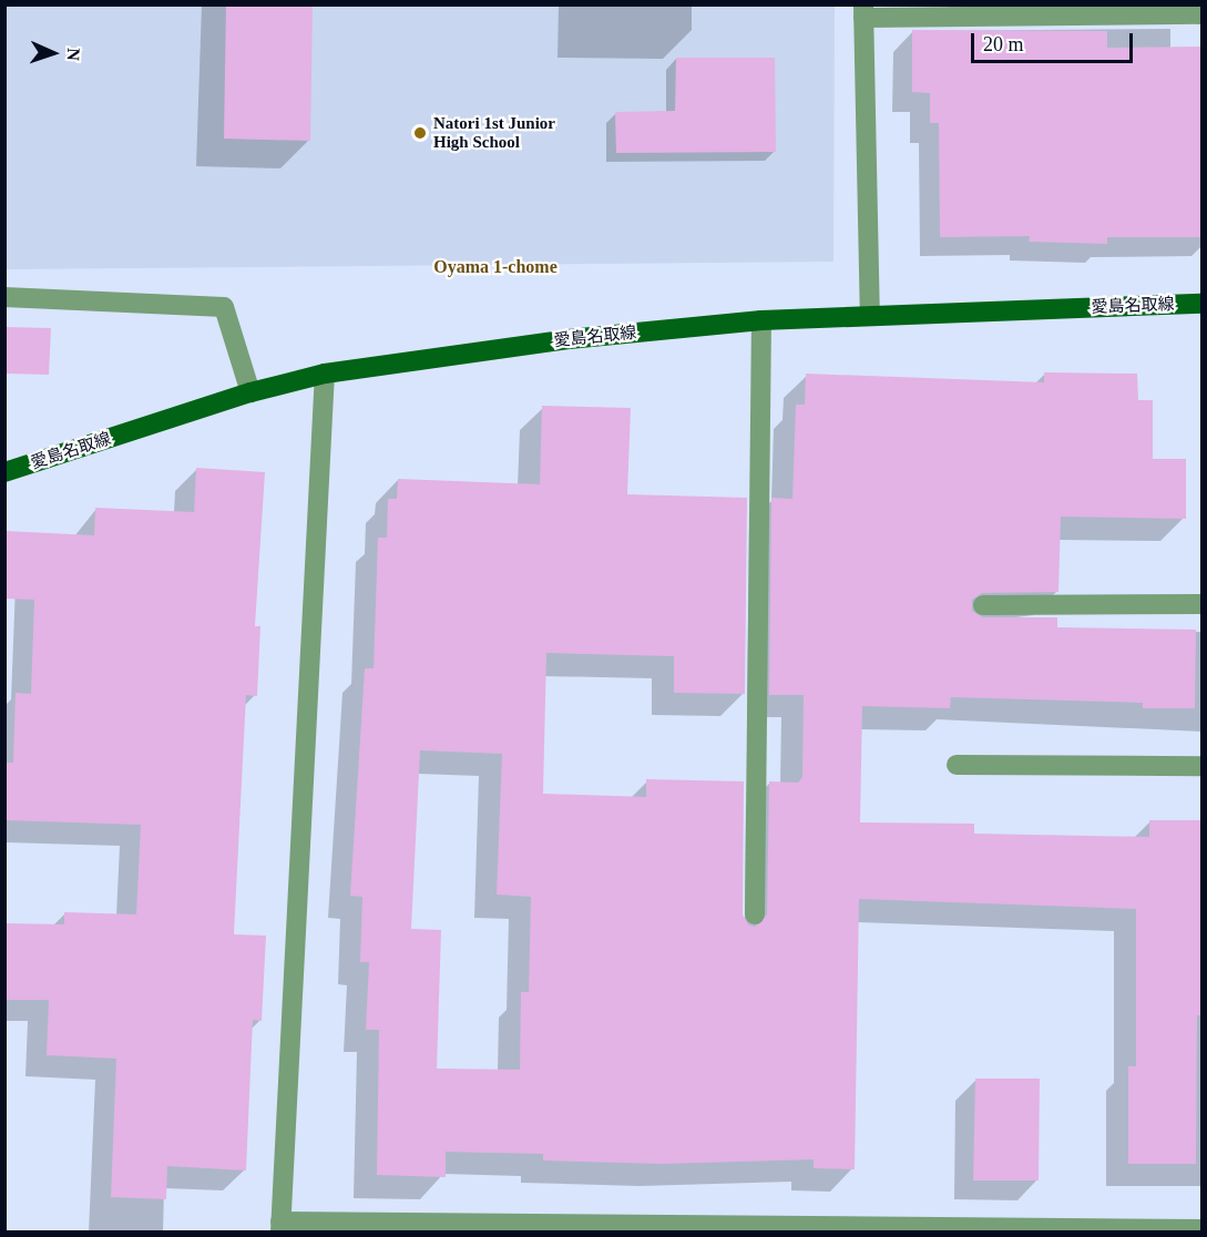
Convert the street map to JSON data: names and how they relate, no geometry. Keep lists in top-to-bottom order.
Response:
{
  "streets": {
    "main road": ["愛島名取線"]
  },
  "districts": ["Oyama 1-chome"],
  "places": ["Natori 1st Junior High School"],
  "scale_bar": "20 m",
  "north": "right"
}
